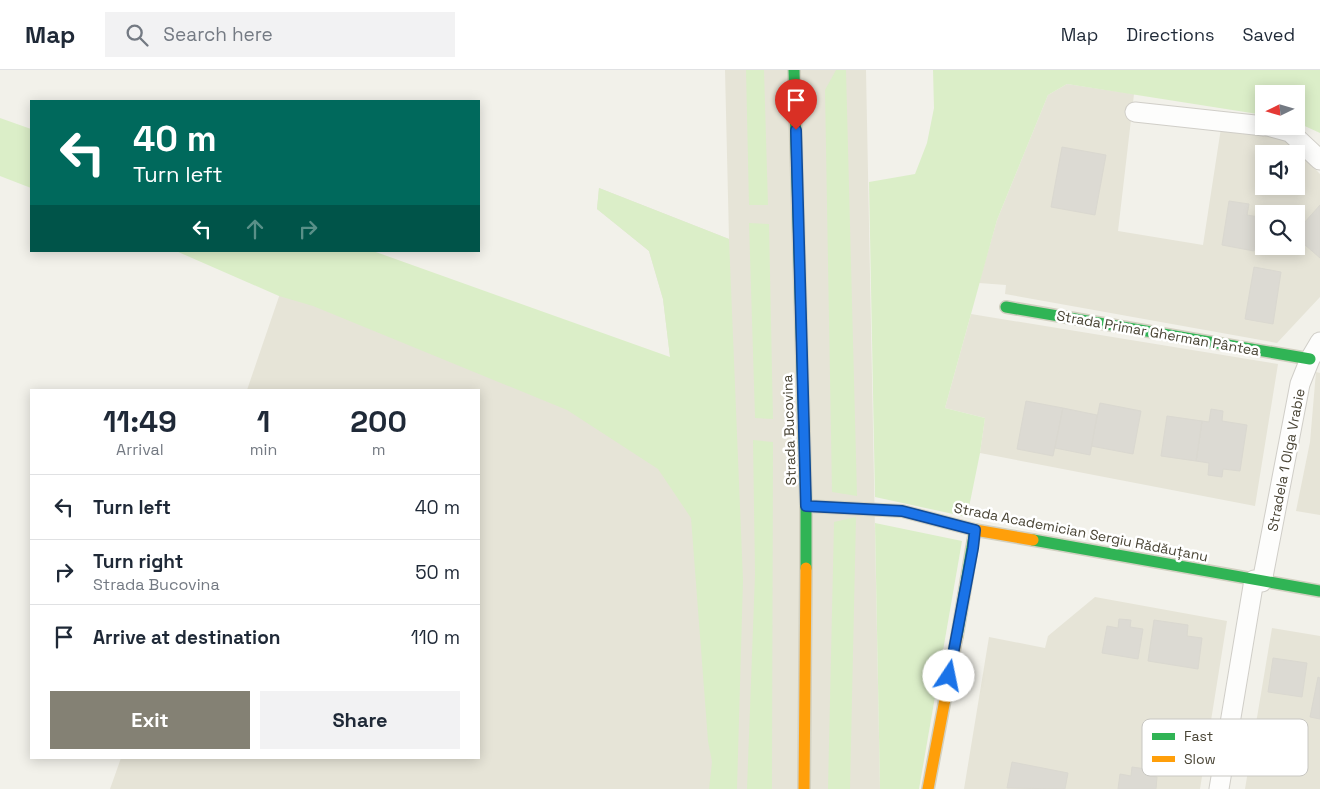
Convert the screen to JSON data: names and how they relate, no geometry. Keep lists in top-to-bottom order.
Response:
{
  "streets": {
    "street": [
      "Strada Primar Gherman Pântea",
      "Strada Bucovina",
      "Stradela 1 Olga Vrabie",
      "Strada Academician Sergiu Rădăuțanu"
    ]
  },
  "crossings": [
    ["Strada Primar Gherman Pântea", "Stradela 1 Olga Vrabie"],
    ["Strada Bucovina", "Strada Academician Sergiu Rădăuțanu"],
    ["Stradela 1 Olga Vrabie", "Strada Academician Sergiu Rădăuțanu"]
  ],
  "legend": ["Fast", "Slow"],
  "north": "left",
  "page": {
    "header": "Map",
    "search": "Search here",
    "nav": ["Map", "Directions", "Saved"],
    "turn": ["40 m", "Turn left"],
    "eta": [
      "11:49",
      "Arrival",
      "1",
      "min",
      "200",
      "m"
    ],
    "list": [
      {
        "name": "Turn left",
        "value": "40 m"
      },
      {
        "name": "Turn right",
        "note": "Strada Bucovina",
        "value": "50 m"
      },
      {
        "name": "Arrive at destination",
        "value": "110 m"
      }
    ],
    "buttons": ["Exit", "Share"]
  }
}
